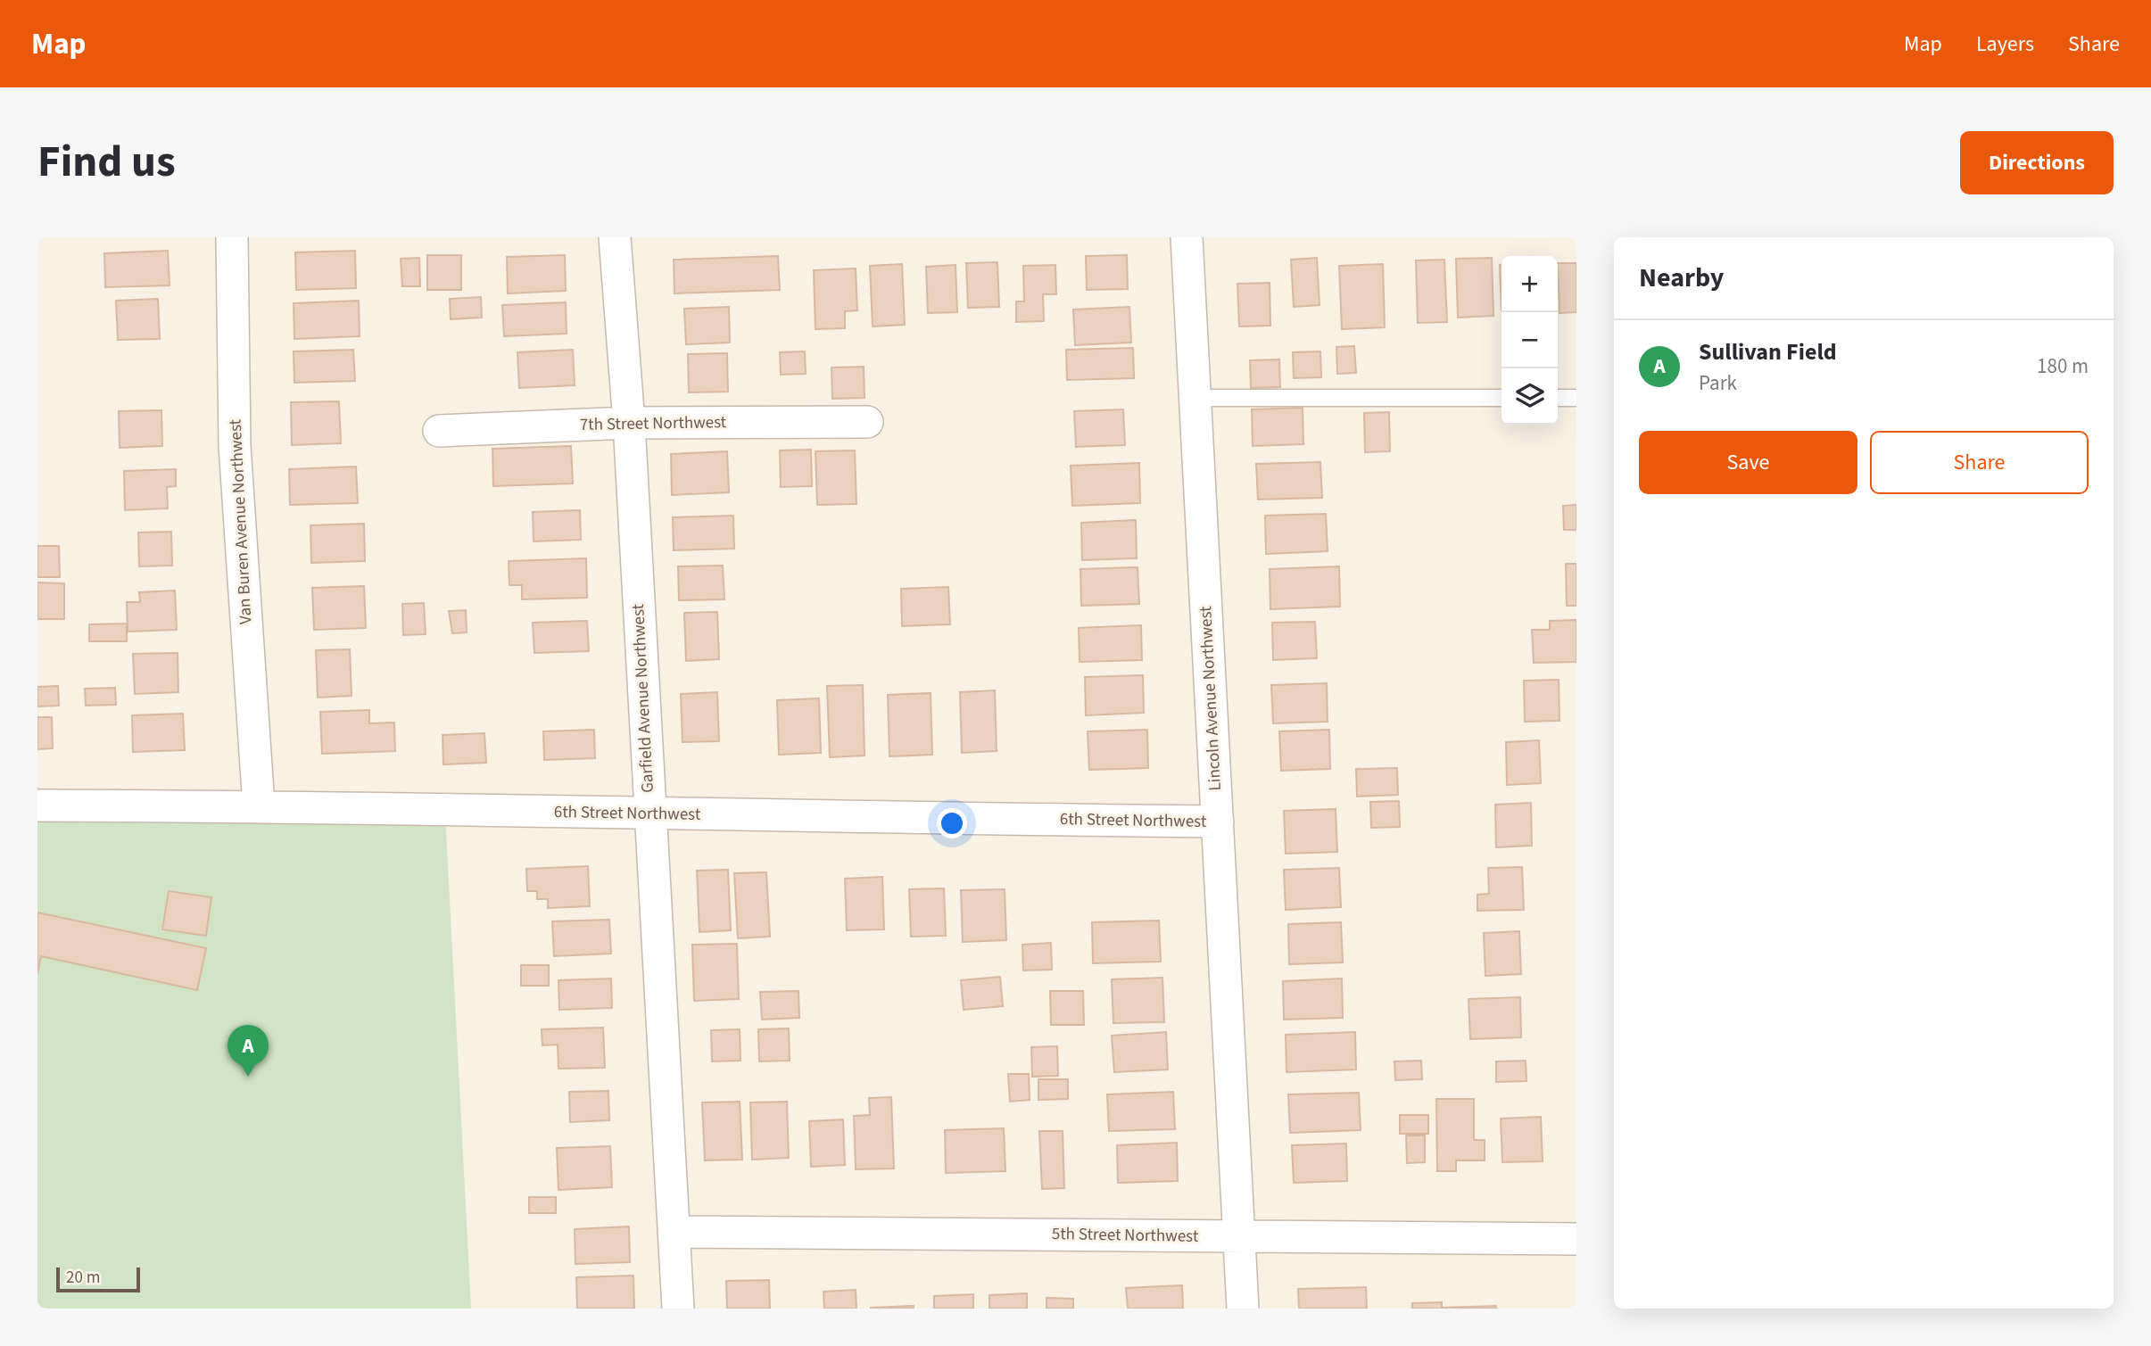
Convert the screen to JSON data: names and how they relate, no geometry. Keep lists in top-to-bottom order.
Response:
{
  "streets": {
    "street": [
      "7th Street Northwest",
      "Van Buren Avenue Northwest",
      "Garfield Avenue Northwest",
      "Lincoln Avenue Northwest",
      "6th Street Northwest",
      "5th Street Northwest"
    ]
  },
  "crossings": [
    ["7th Street Northwest", "Garfield Avenue Northwest"],
    ["Van Buren Avenue Northwest", "6th Street Northwest"],
    ["Garfield Avenue Northwest", "6th Street Northwest"],
    ["Garfield Avenue Northwest", "5th Street Northwest"],
    ["Lincoln Avenue Northwest", "6th Street Northwest"],
    ["Lincoln Avenue Northwest", "5th Street Northwest"]
  ],
  "scale_bar": "20 m",
  "page": {
    "header": "Map",
    "nav": ["Map", "Layers", "Share"],
    "title": "Find us",
    "buttons": [
      "Directions",
      ["Save", "Share"]
    ],
    "heading": "Nearby",
    "map_buttons": ["+", "−"],
    "list": [
      {
        "mark": "A",
        "name": "Sullivan Field",
        "note": "Park",
        "value": "180 m"
      }
    ],
    "pins": "A",
    "scale": "20 m"
  }
}
